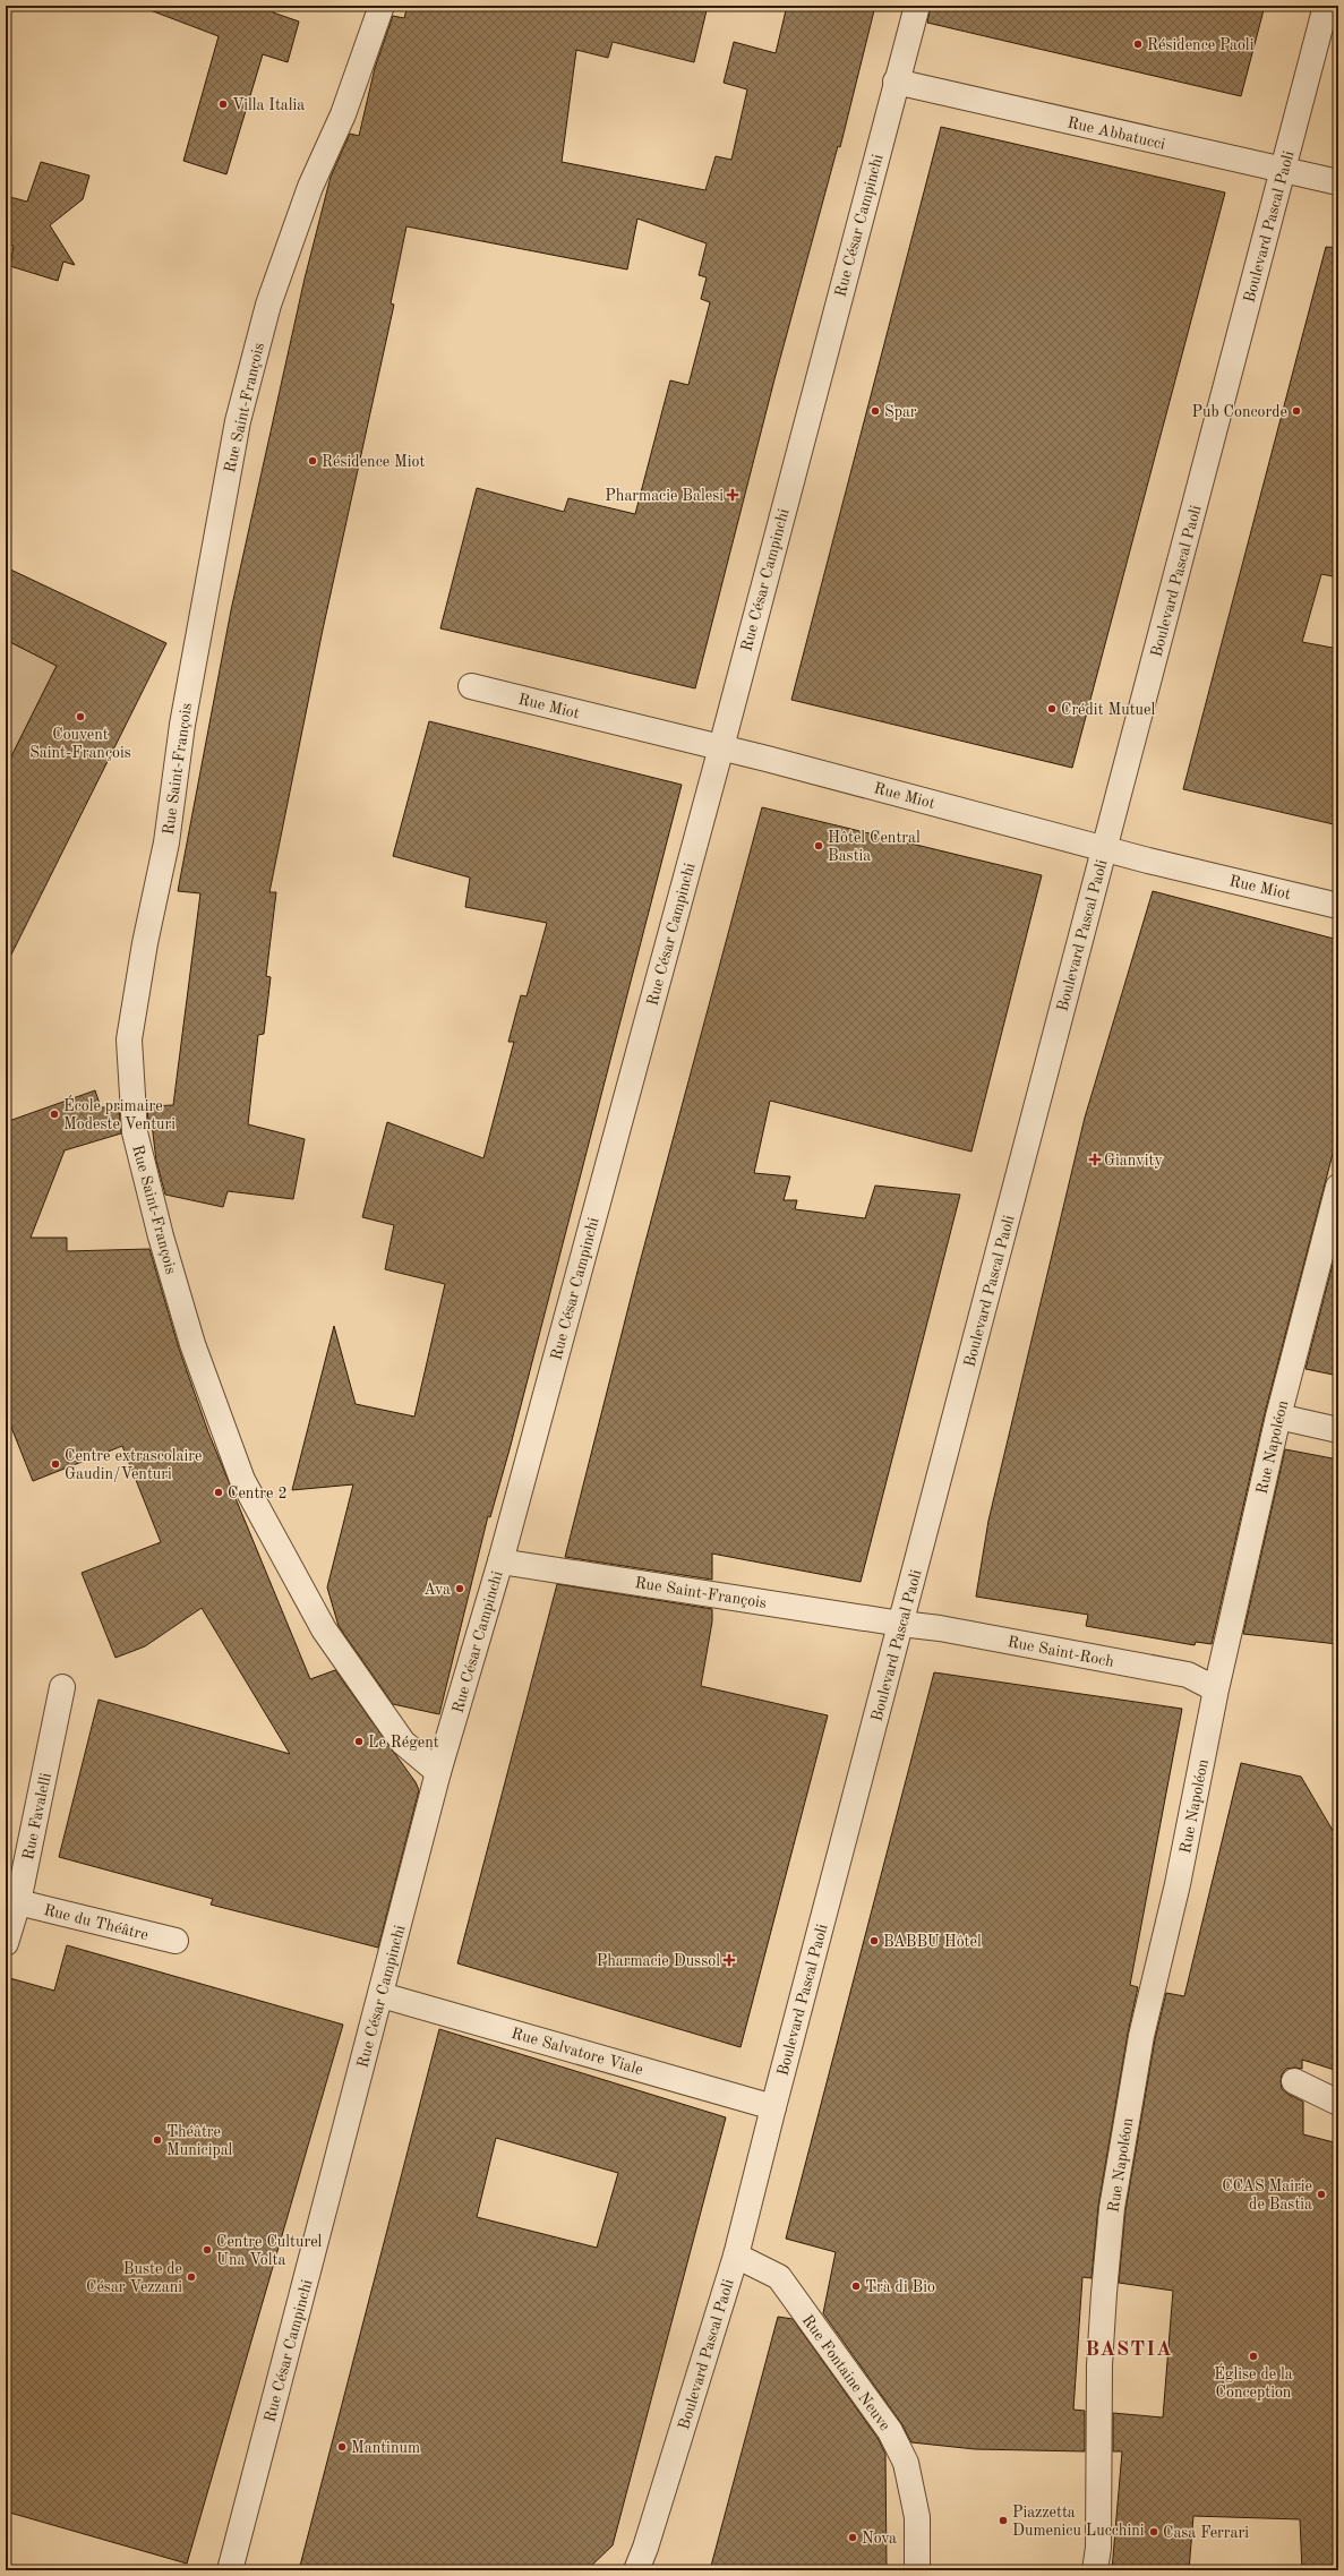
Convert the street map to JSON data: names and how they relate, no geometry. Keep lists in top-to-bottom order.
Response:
{
  "streets": {
    "street": [
      "Rue Abbatucci",
      "Rue César Campinchi",
      "Boulevard Pascal Paoli",
      "Rue Saint-François",
      "Rue Miot",
      "Rue Napoléon",
      "Rue Saint-Roch",
      "Rue Favalelli",
      "Rue du Théâtre",
      "Rue Salvatore Viale",
      "Rue Fontaine Neuve"
    ]
  },
  "crossings": [
    ["Rue Abbatucci", "Rue César Campinchi"],
    ["Rue Abbatucci", "Boulevard Pascal Paoli"],
    ["Rue César Campinchi", "Rue Saint-François"],
    ["Rue César Campinchi", "Rue Miot"],
    ["Rue César Campinchi", "Rue Salvatore Viale"],
    ["Boulevard Pascal Paoli", "Rue Saint-François"],
    ["Boulevard Pascal Paoli", "Rue Miot"],
    ["Boulevard Pascal Paoli", "Rue Saint-Roch"],
    ["Boulevard Pascal Paoli", "Rue Salvatore Viale"],
    ["Boulevard Pascal Paoli", "Rue Fontaine Neuve"],
    ["Rue Saint-François", "Rue Saint-Roch"],
    ["Rue Napoléon", "Rue Saint-Roch"],
    ["Rue Favalelli", "Rue du Théâtre"]
  ],
  "districts": ["BASTIA"],
  "places": {
    "other": [
      "Résidence Paoli",
      "Villa Italia",
      "Spar",
      "Pub Concorde",
      "Résidence Miot",
      "Crédit Mutuel",
      "Couvent Saint-François",
      "Hôtel Central Bastia",
      "École primaire Modeste Venturi",
      "Centre extrascolaire Gaudin/Venturi",
      "Centre 2",
      "Ava",
      "Le Régent",
      "BABBU Hôtel",
      "Théâtre Municipal",
      "CCAS Mairie de Bastia",
      "Centre Culturel Una Volta",
      "Buste de César Vezzani",
      "Trà di Bio",
      "Église de la Conception",
      "Mantinum",
      "Piazzetta Dumenicu Lucchini",
      "Casa Ferrari",
      "Nova"
    ],
    "health": ["Pharmacie Balesi", "Gianvity", "Pharmacie Dussol"]
  }
}
